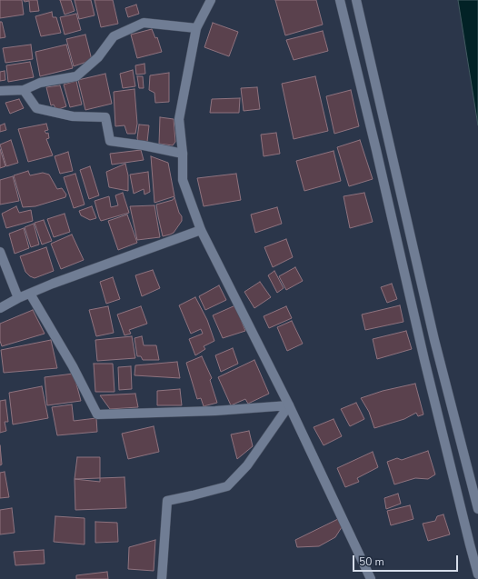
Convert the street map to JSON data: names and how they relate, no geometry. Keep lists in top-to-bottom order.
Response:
{
  "scale_bar": "50 m"
}
